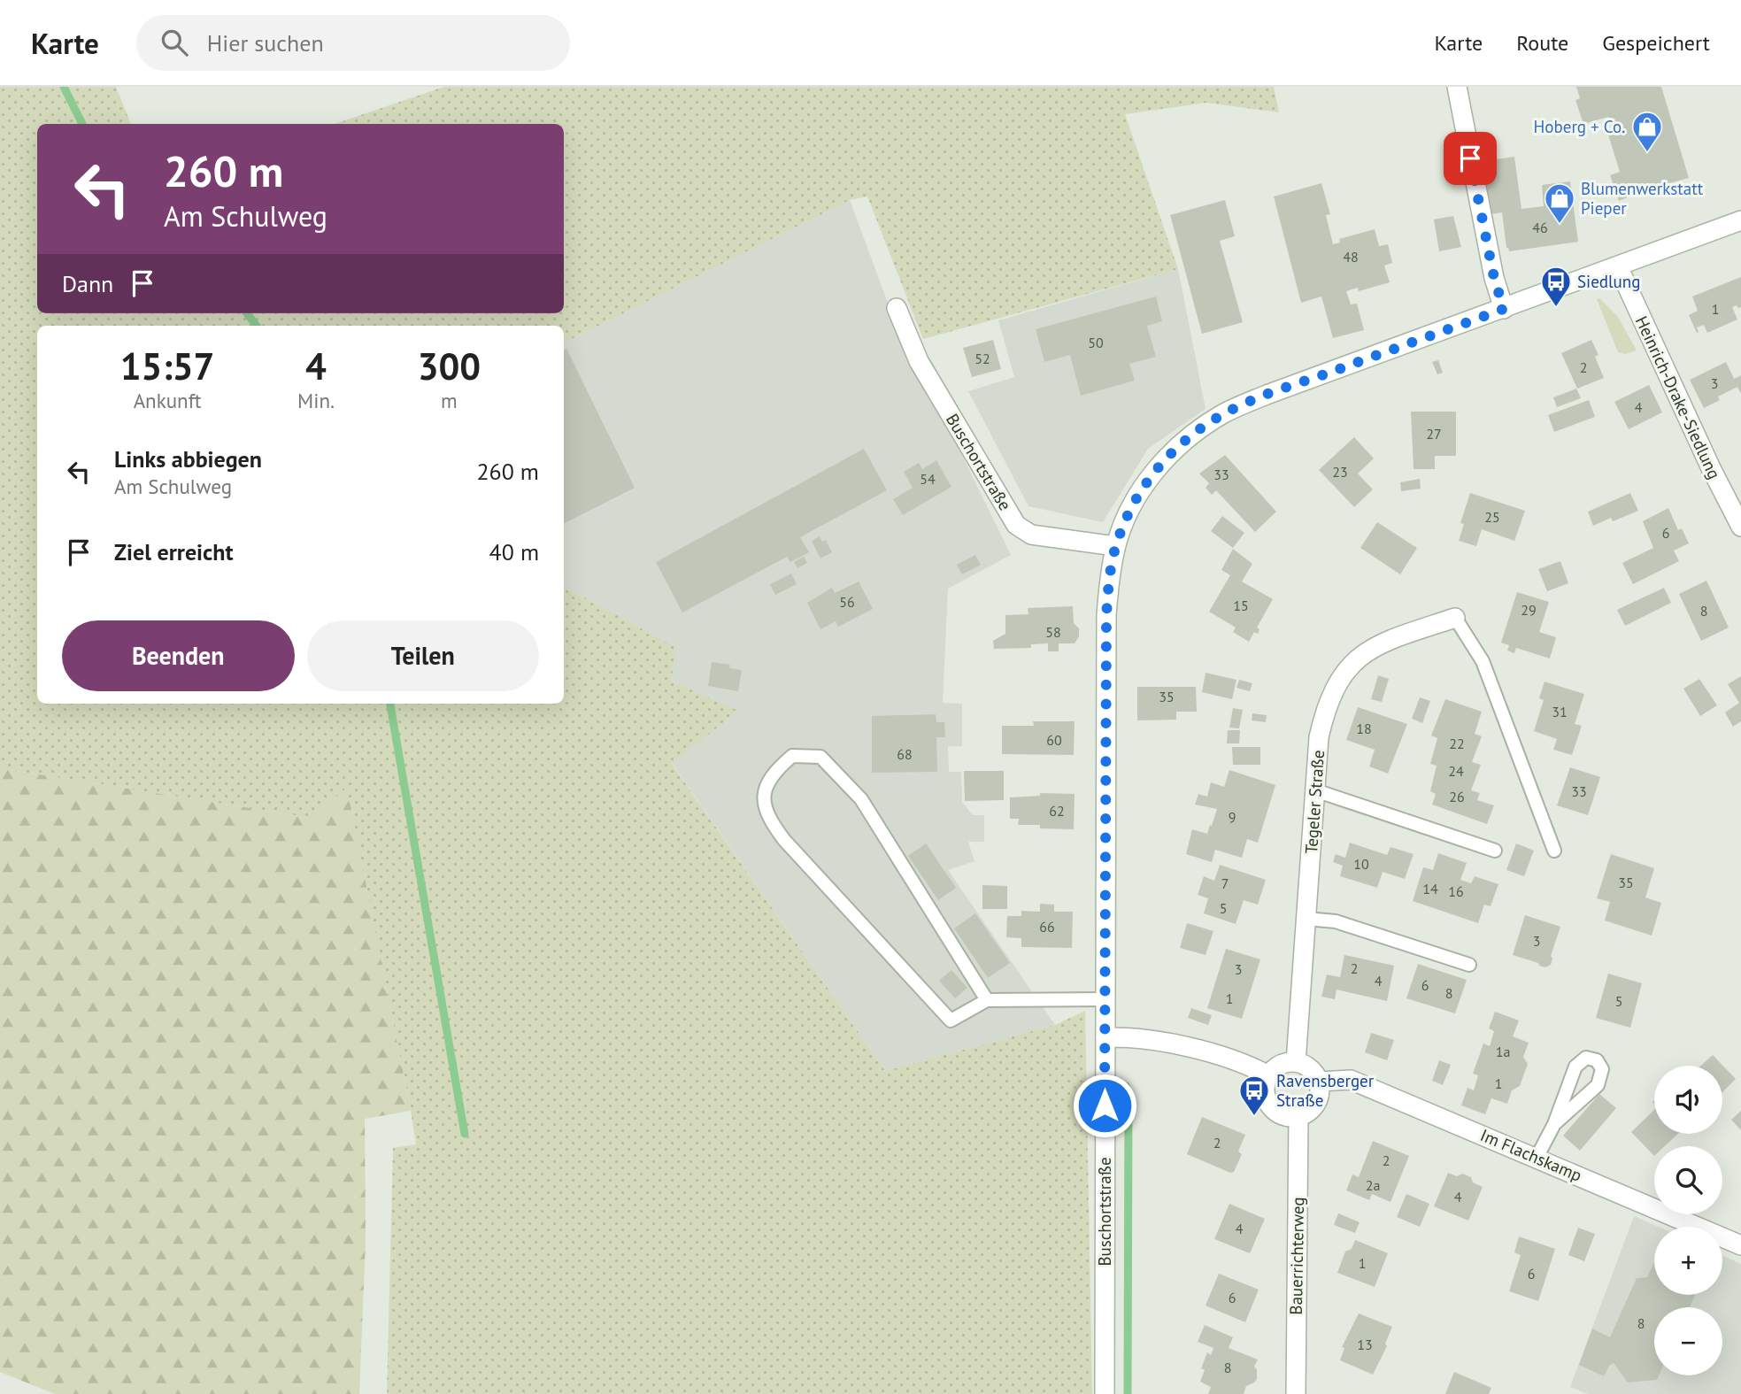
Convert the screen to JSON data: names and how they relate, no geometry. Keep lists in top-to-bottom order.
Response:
{
  "streets": {
    "street": [
      "Heinrich-Drake-Siedlung",
      "Buschortstraße",
      "Tegeler Straße",
      "Im Flachskamp",
      "Bauerrichterweg"
    ]
  },
  "crossings": [
    ["Heinrich-Drake-Siedlung", "Buschortstraße"],
    ["Tegeler Straße", "Im Flachskamp"],
    ["Tegeler Straße", "Bauerrichterweg"],
    ["Im Flachskamp", "Bauerrichterweg"]
  ],
  "places": {
    "shop": ["Hoberg + Co.", "Blumenwerkstatt Pieper"],
    "bus stop": ["Siedlung", "Ravensberger Straße"]
  },
  "house_numbers": [
    "46",
    "48",
    "1",
    "50",
    "52",
    "2",
    "3",
    "4",
    "27",
    "23",
    "33",
    "54",
    "25",
    "6",
    "56",
    "15",
    "29",
    "8",
    "58",
    "35",
    "31",
    "18",
    "60",
    "22",
    "68",
    "24",
    "33",
    "26",
    "62",
    "9",
    "10",
    "35",
    "7",
    "14",
    "16",
    "5",
    "66",
    "3",
    "2",
    "3",
    "4",
    "6",
    "8",
    "1",
    "5",
    "1a",
    "1",
    "2",
    "2",
    "2a",
    "4",
    "4",
    "1",
    "6",
    "6",
    "8",
    "13",
    "8"
  ],
  "page": {
    "header": "Karte",
    "search": "Hier suchen",
    "nav": ["Karte", "Route", "Gespeichert"],
    "turn": ["260 m", "Am Schulweg"],
    "then": "Dann",
    "eta": [
      "15:57",
      "Ankunft",
      "4",
      "Min.",
      "300",
      "m"
    ],
    "list": [
      {
        "name": "Links abbiegen",
        "note": "Am Schulweg",
        "value": "260 m"
      },
      {
        "name": "Ziel erreicht",
        "value": "40 m"
      }
    ],
    "buttons": ["Beenden", "Teilen"],
    "map_buttons": ["+", "−"]
  }
}
